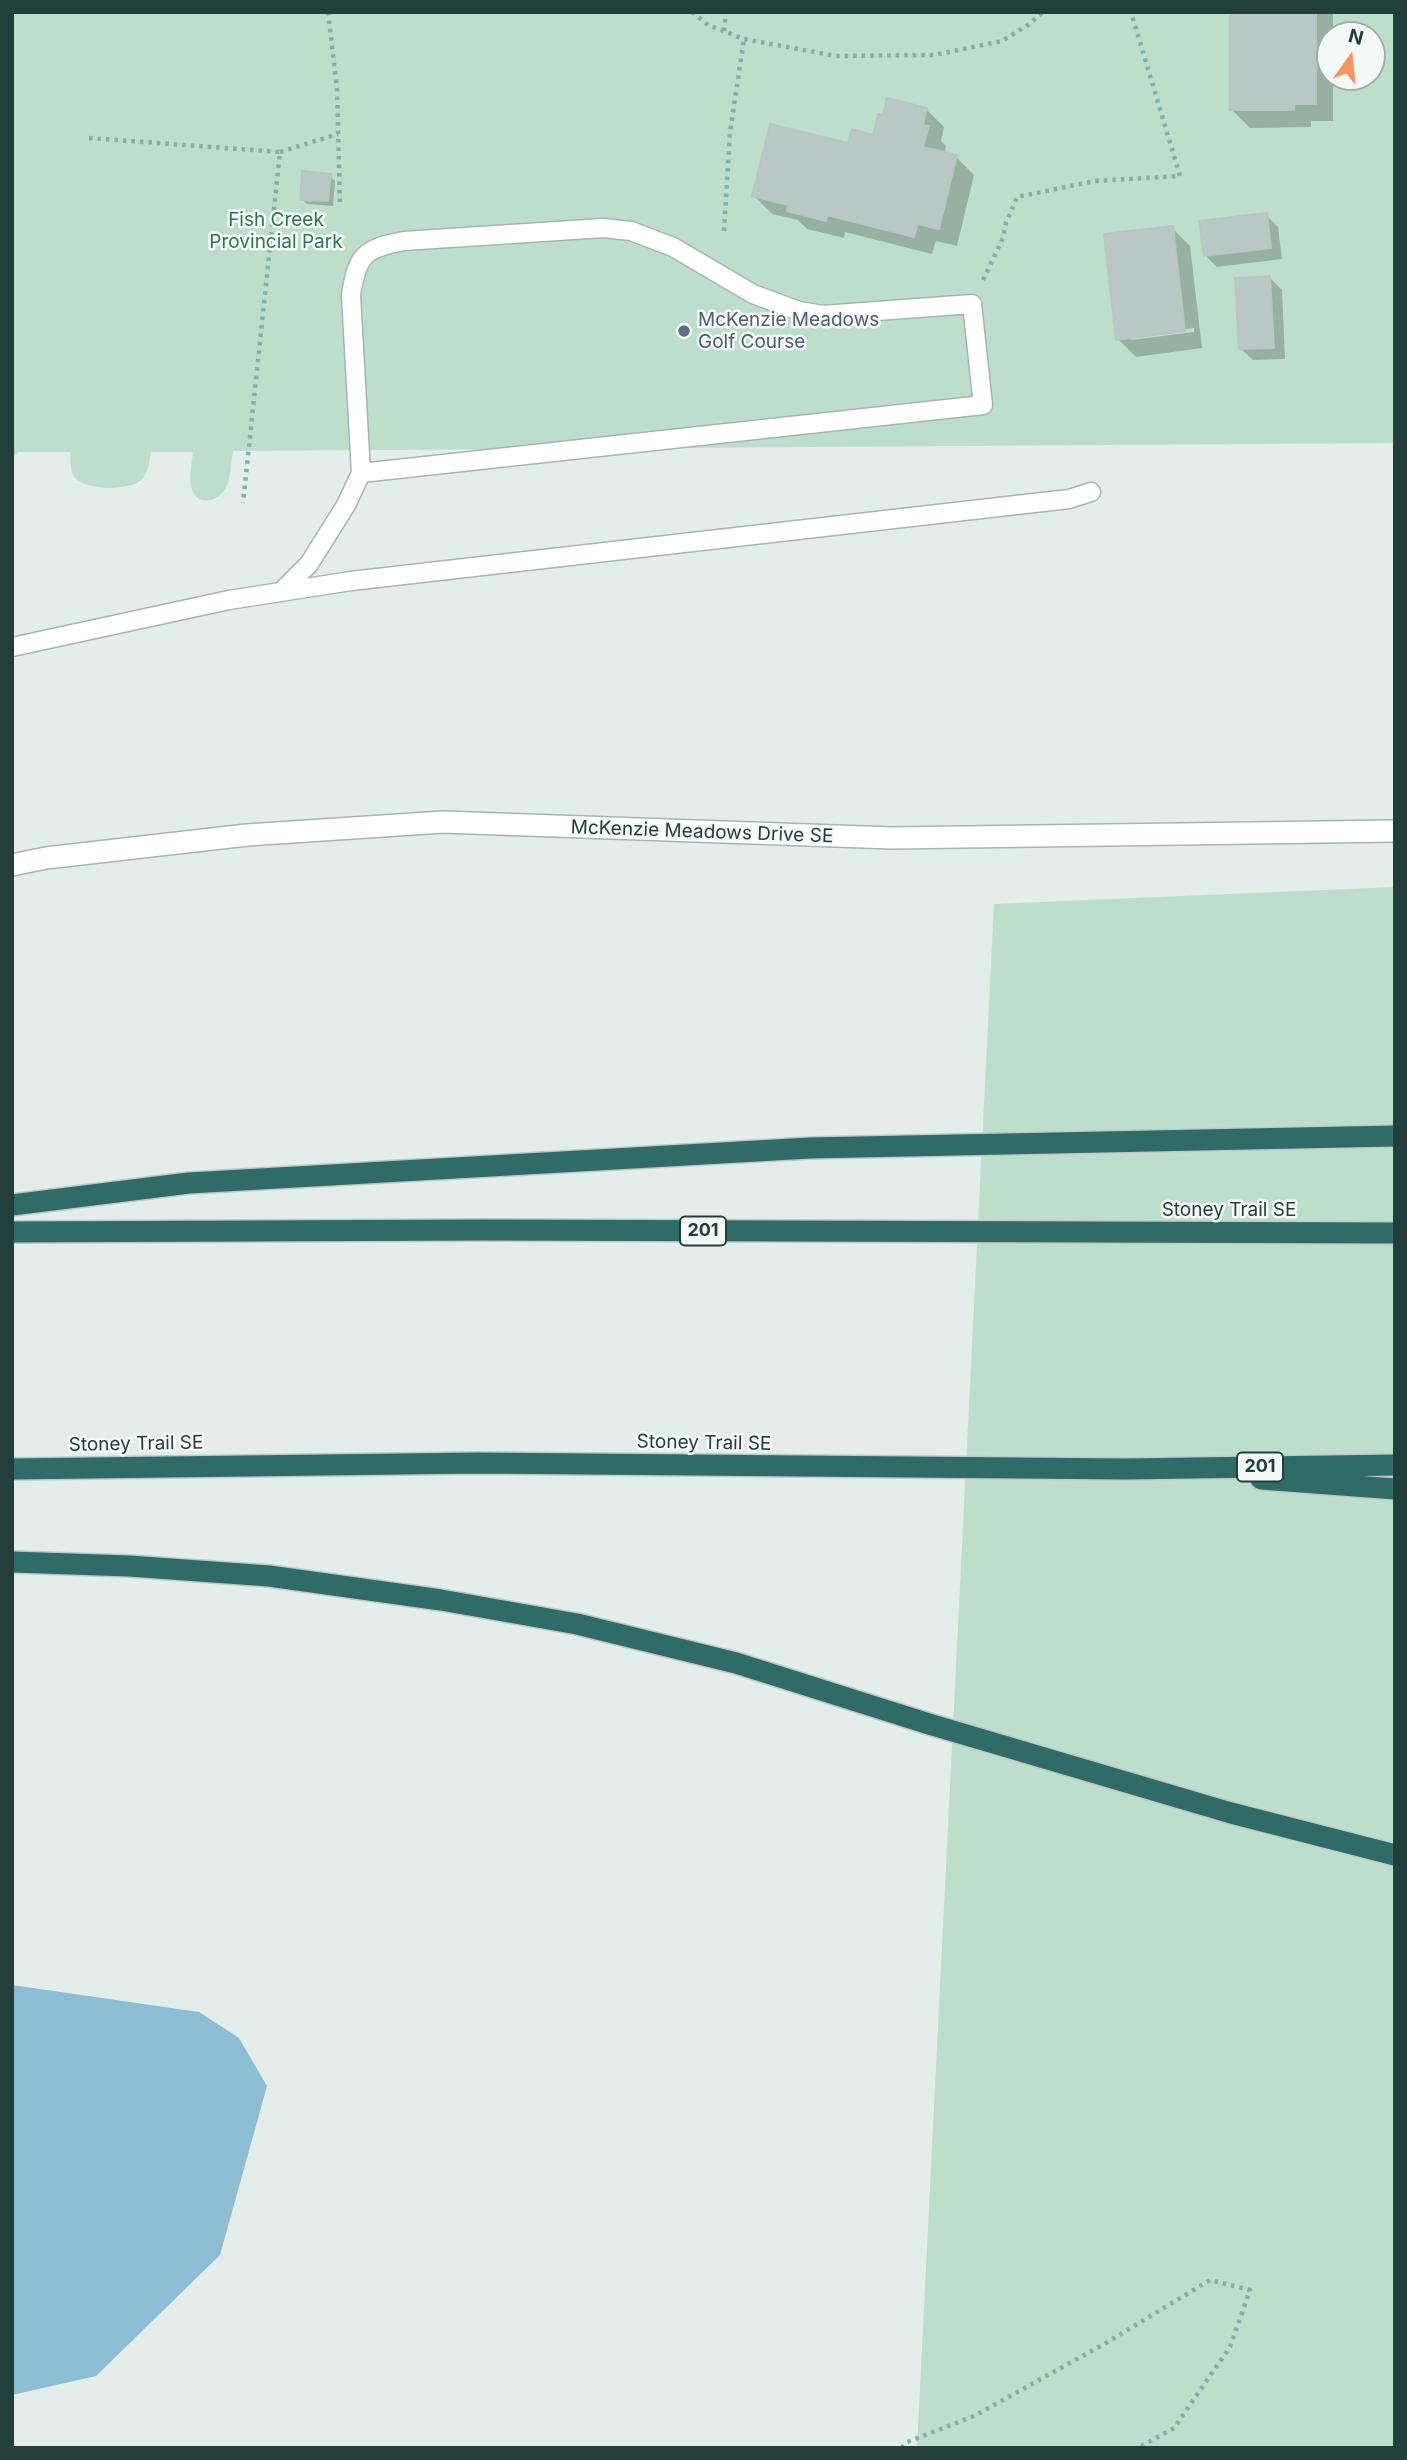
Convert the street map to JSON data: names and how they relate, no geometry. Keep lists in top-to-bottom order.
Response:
{
  "streets": {
    "highway": ["Stoney Trail SE", "201"],
    "street": ["McKenzie Meadows Drive SE"]
  },
  "parks": ["Fish Creek Provincial Park"],
  "places": ["McKenzie Meadows Golf Course"],
  "north": "top"
}
